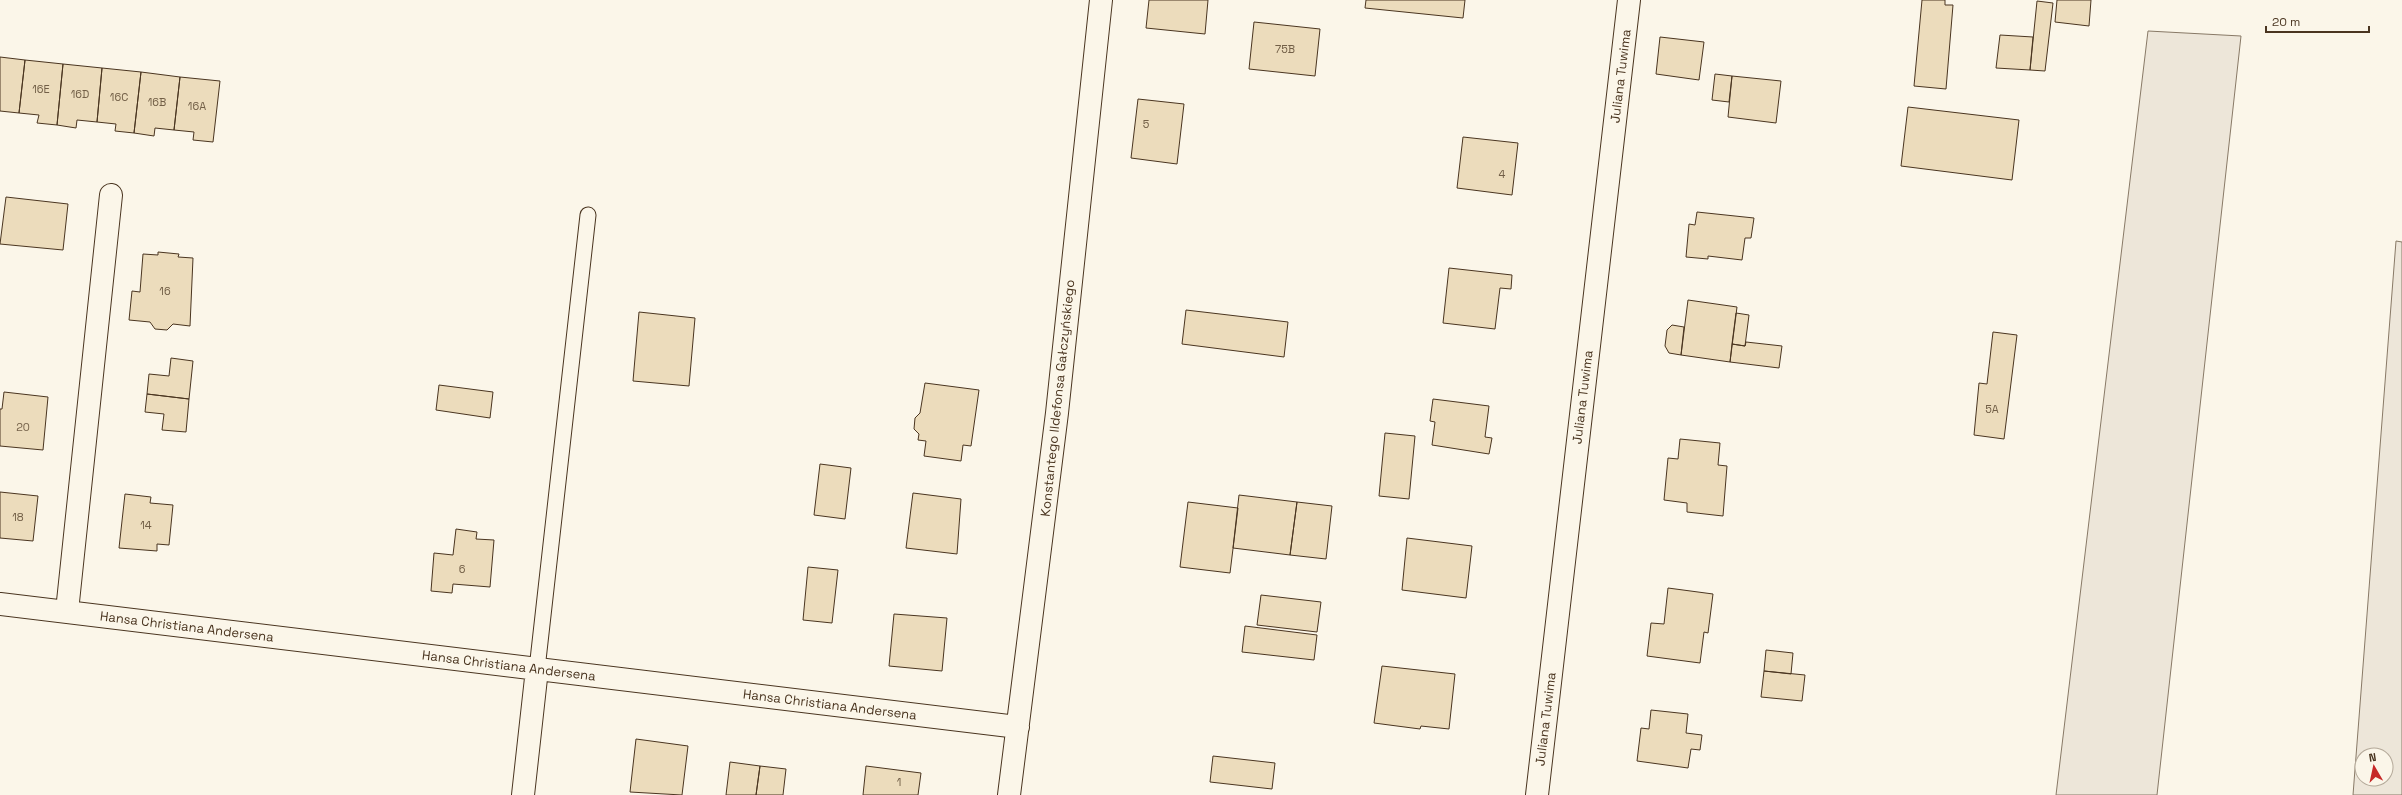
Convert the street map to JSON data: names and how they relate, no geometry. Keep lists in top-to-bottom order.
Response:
{
  "streets": {
    "street": ["Juliana Tuwima", "Konstantego Ildefonsa Gałczyńskiego", "Hansa Christiana Andersena"]
  },
  "crossings": [
    ["Konstantego Ildefonsa Gałczyńskiego", "Hansa Christiana Andersena"]
  ],
  "house_numbers": [
    "75B",
    "16E",
    "16D",
    "16C",
    "16B",
    "16A",
    "5",
    "4",
    "16",
    "5A",
    "20",
    "18",
    "14",
    "6",
    "1"
  ],
  "scale_bar": "20 m",
  "north": "top"
}
